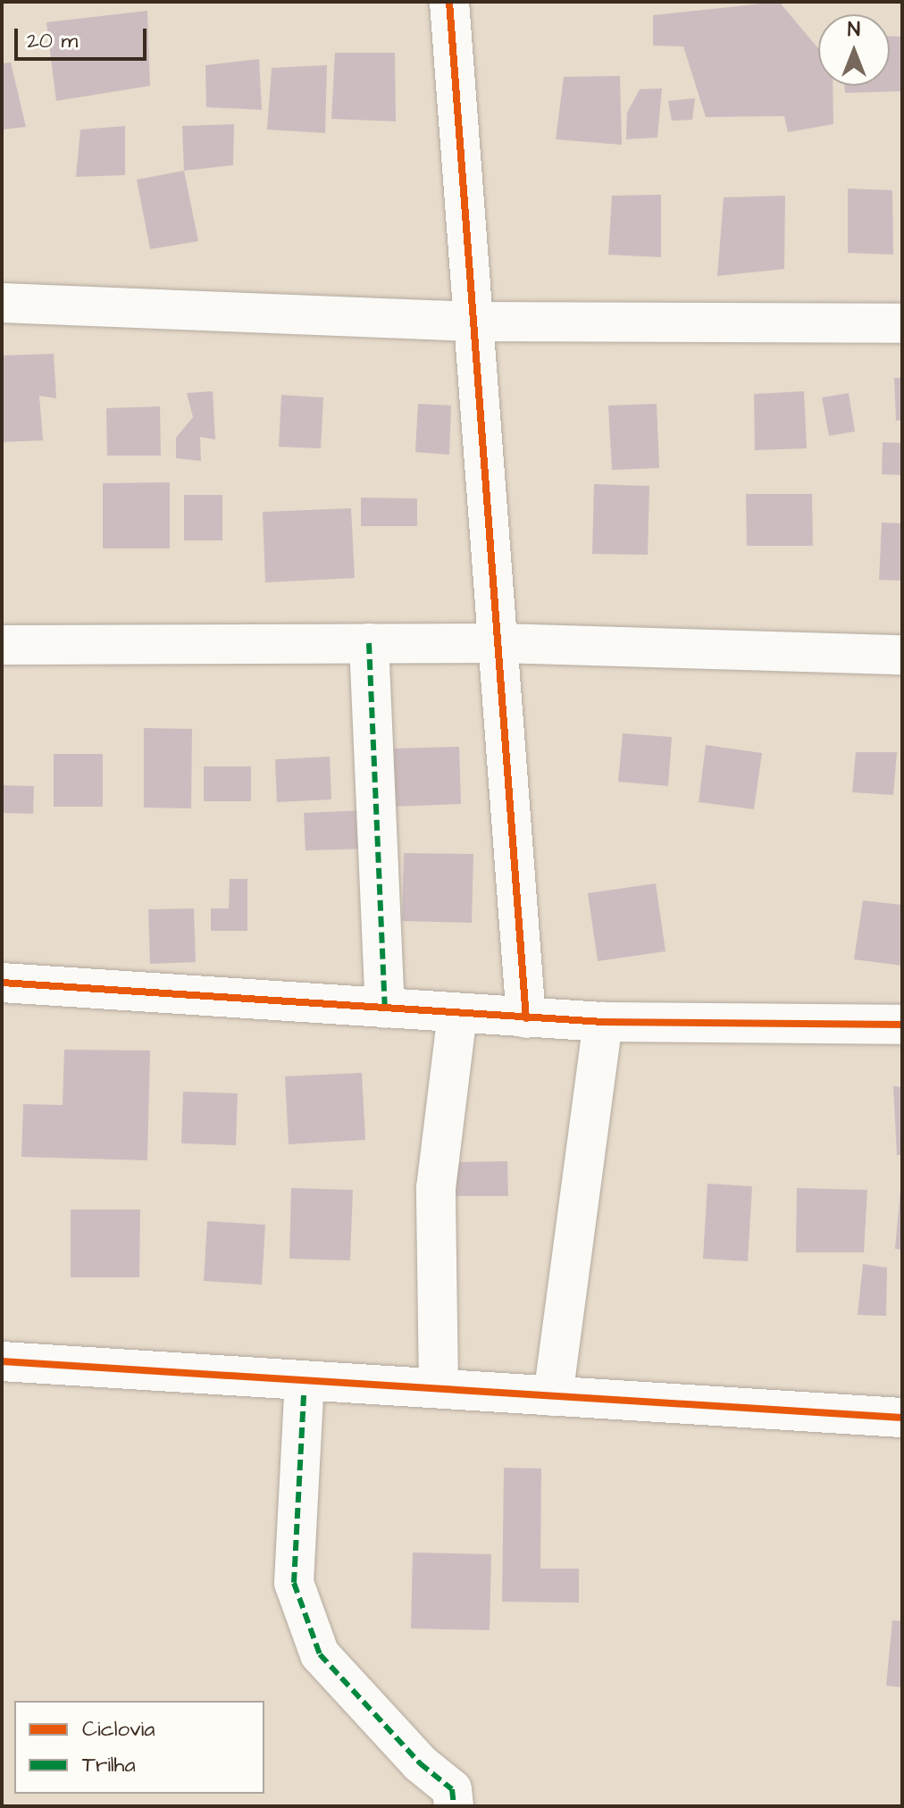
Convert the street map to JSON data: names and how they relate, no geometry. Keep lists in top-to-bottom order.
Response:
{
  "legend": ["Ciclovia", "Trilha"],
  "scale_bar": "20 m",
  "north": "top"
}
